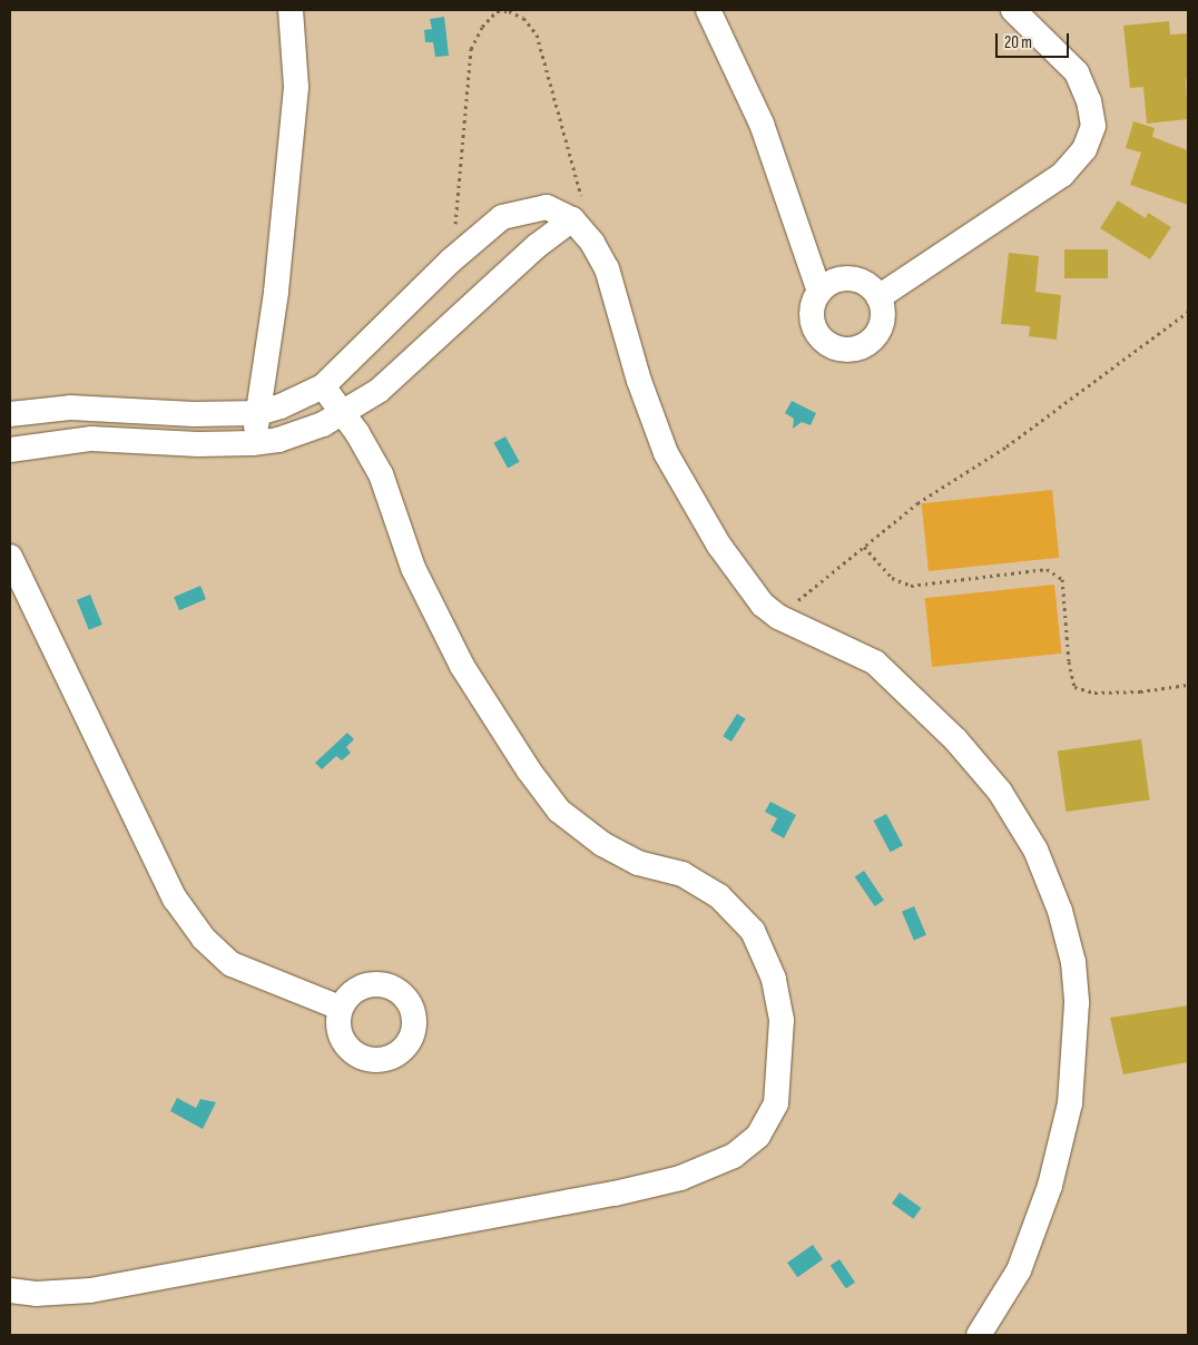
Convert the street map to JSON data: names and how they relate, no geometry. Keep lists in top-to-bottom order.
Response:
{
  "scale_bar": "20 m"
}
